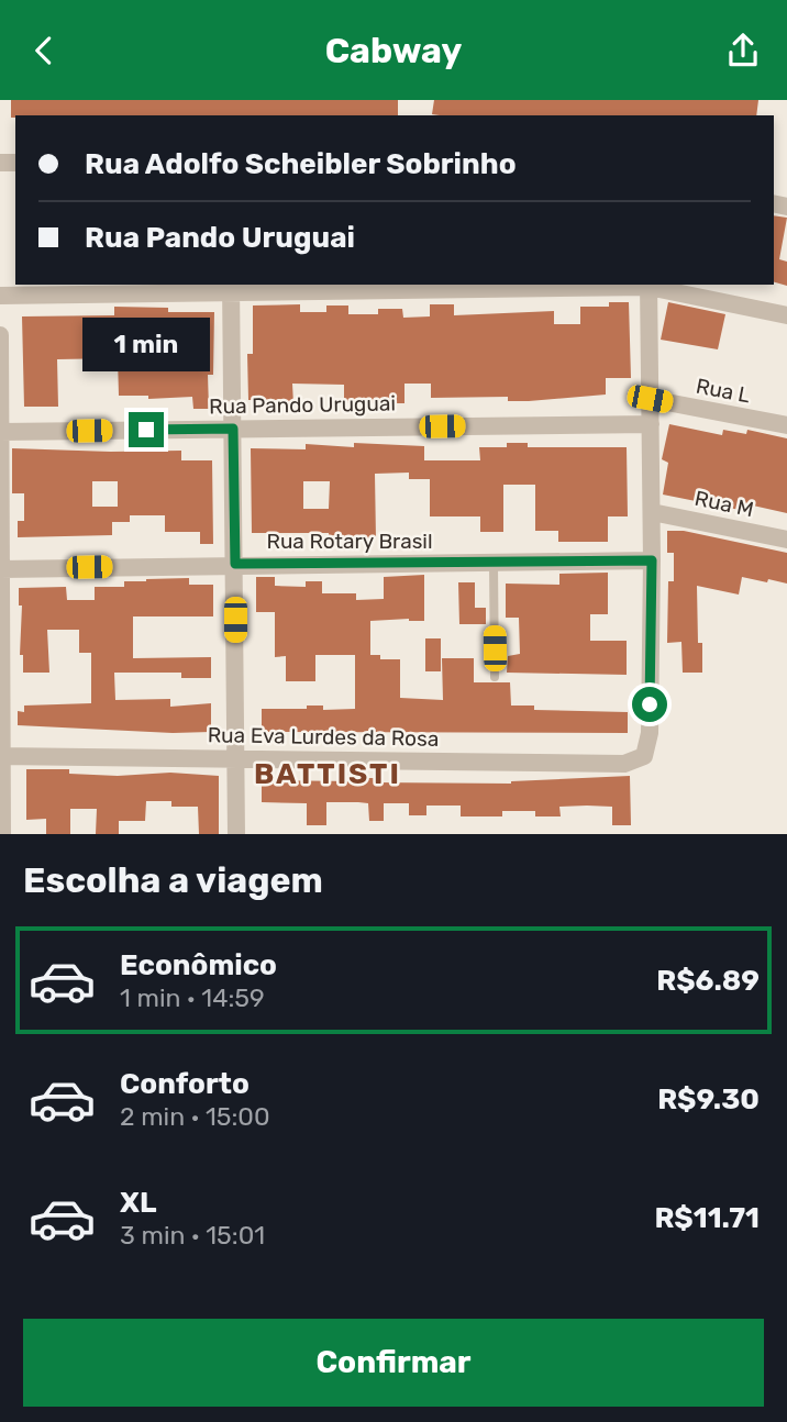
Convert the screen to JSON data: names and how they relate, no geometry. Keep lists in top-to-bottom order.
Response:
{
  "streets": {
    "street": [
      "Rua L",
      "Rua Pando Uruguai",
      "Rua M",
      "Rua Rotary Brasil",
      "Rua Eva Lurdes da Rosa"
    ]
  },
  "crossings": [
    ["Rua Rotary Brasil", "Rua Eva Lurdes da Rosa"]
  ],
  "districts": ["BATTISTI"],
  "page": {
    "header": "Cabway",
    "banner": ["Rua Adolfo Scheibler Sobrinho", "Rua Pando Uruguai"],
    "bubble": "1 min",
    "heading": "Escolha a viagem",
    "list": [
      {
        "name": "Econômico",
        "note": "1 min · 14:59",
        "value": "R$6.89"
      },
      {
        "name": "Conforto",
        "note": "2 min · 15:00",
        "value": "R$9.30"
      },
      {
        "name": "XL",
        "note": "3 min · 15:01",
        "value": "R$11.71"
      }
    ],
    "buttons": "Confirmar"
  }
}
